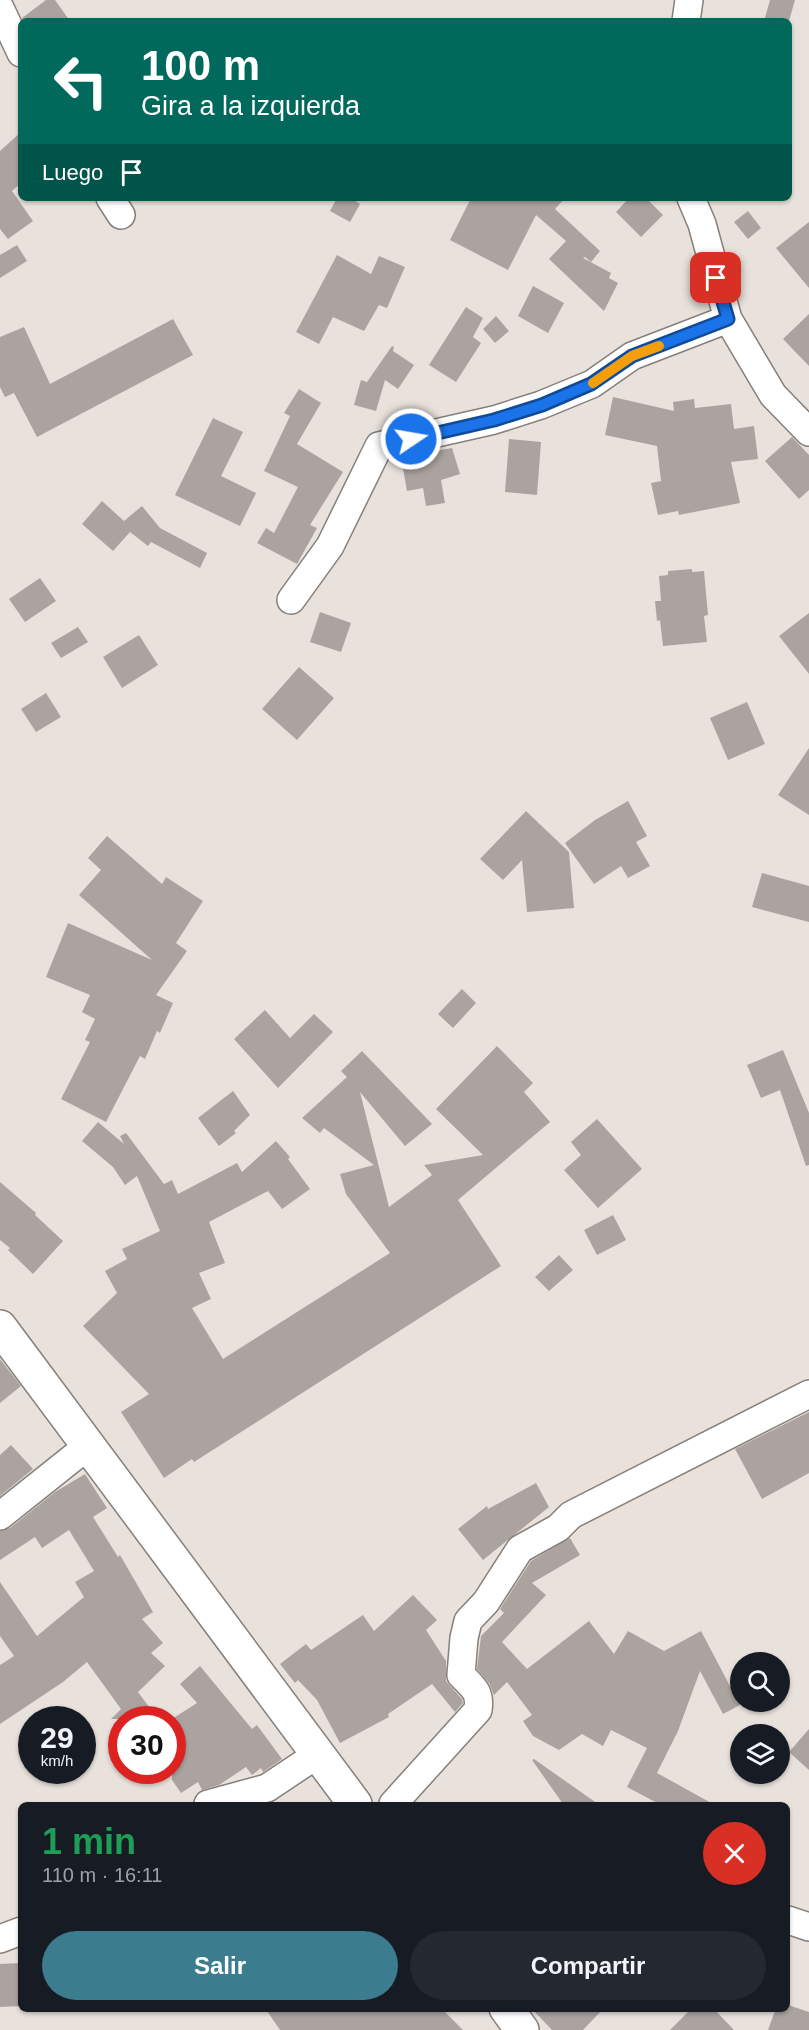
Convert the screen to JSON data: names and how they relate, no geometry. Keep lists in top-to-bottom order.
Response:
{
  "page": {
    "turn": ["100 m", "Gira a la izquierda"],
    "then": "Luego",
    "speed": "29 km/h",
    "limit": "30",
    "heading": ["1 min", "110 m · 16:11"],
    "buttons": ["Salir", "Compartir"]
  }
}
